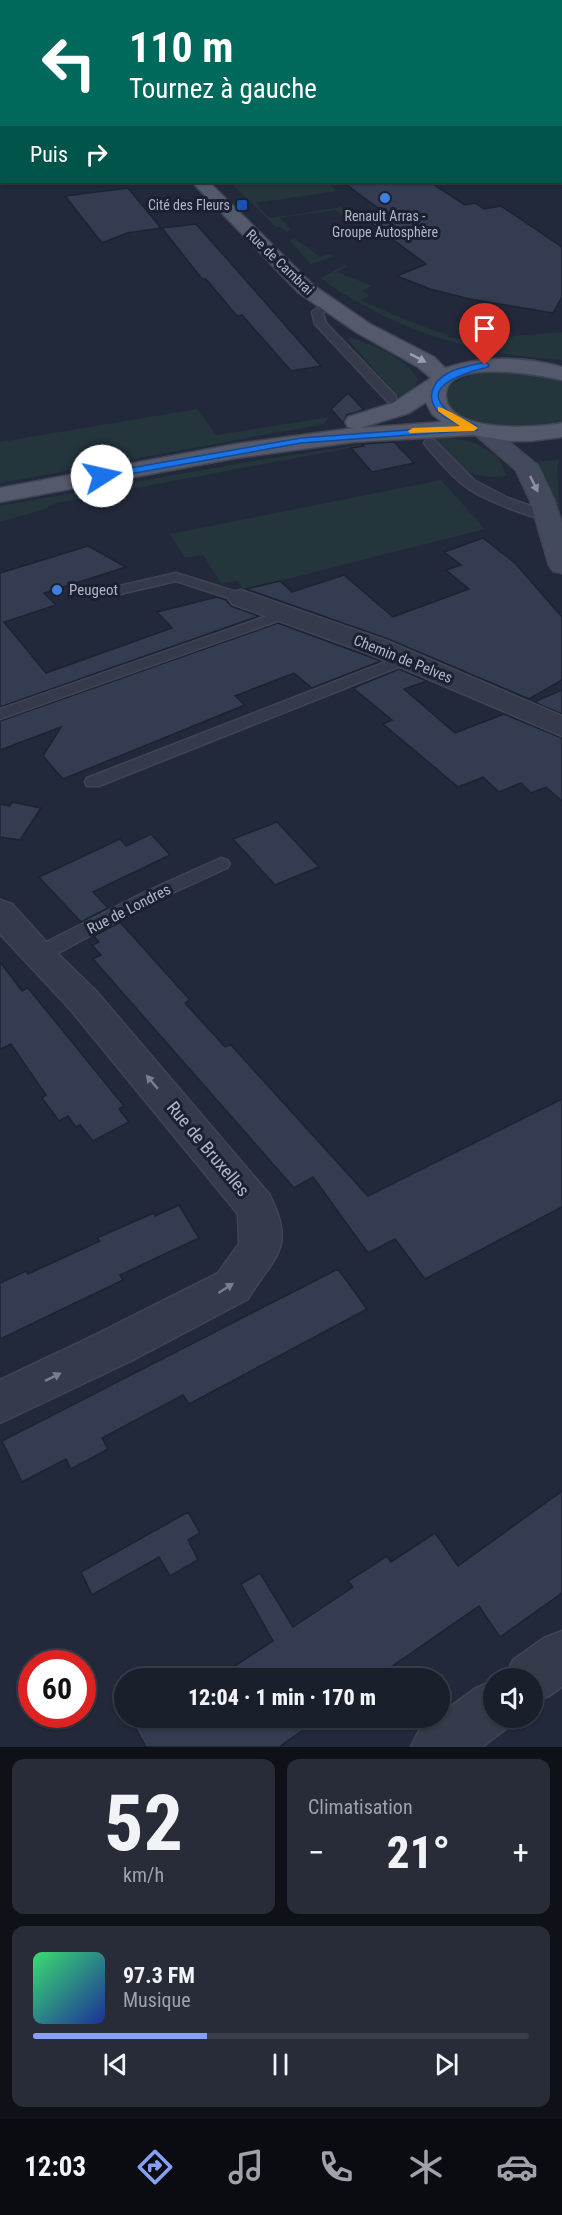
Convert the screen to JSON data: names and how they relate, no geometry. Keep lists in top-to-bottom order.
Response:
{
  "streets": {
    "main road": ["Rue de Cambrai"],
    "street": ["Chemin de Pelves", "Rue de Bruxelles"],
    "lane": ["Rue de Londres"]
  },
  "crossings": [
    ["Rue de Londres", "Rue de Bruxelles"]
  ],
  "places": {
    "other": ["Renault Arras - Groupe Autosphère", "Peugeot"],
    "transit": ["Cité des Fleurs"]
  },
  "page": {
    "turn": ["110 m", "Tournez à gauche"],
    "then": "Puis",
    "limit": "60",
    "trip": "12:04 · 1 min · 170 m",
    "tile": [
      ["52", "km/h"],
      "Climatisation"
    ],
    "heat": ["−", "21°", "+"],
    "song": ["97.3 FM", "Musique"],
    "tabs": "12:03"
  }
}
